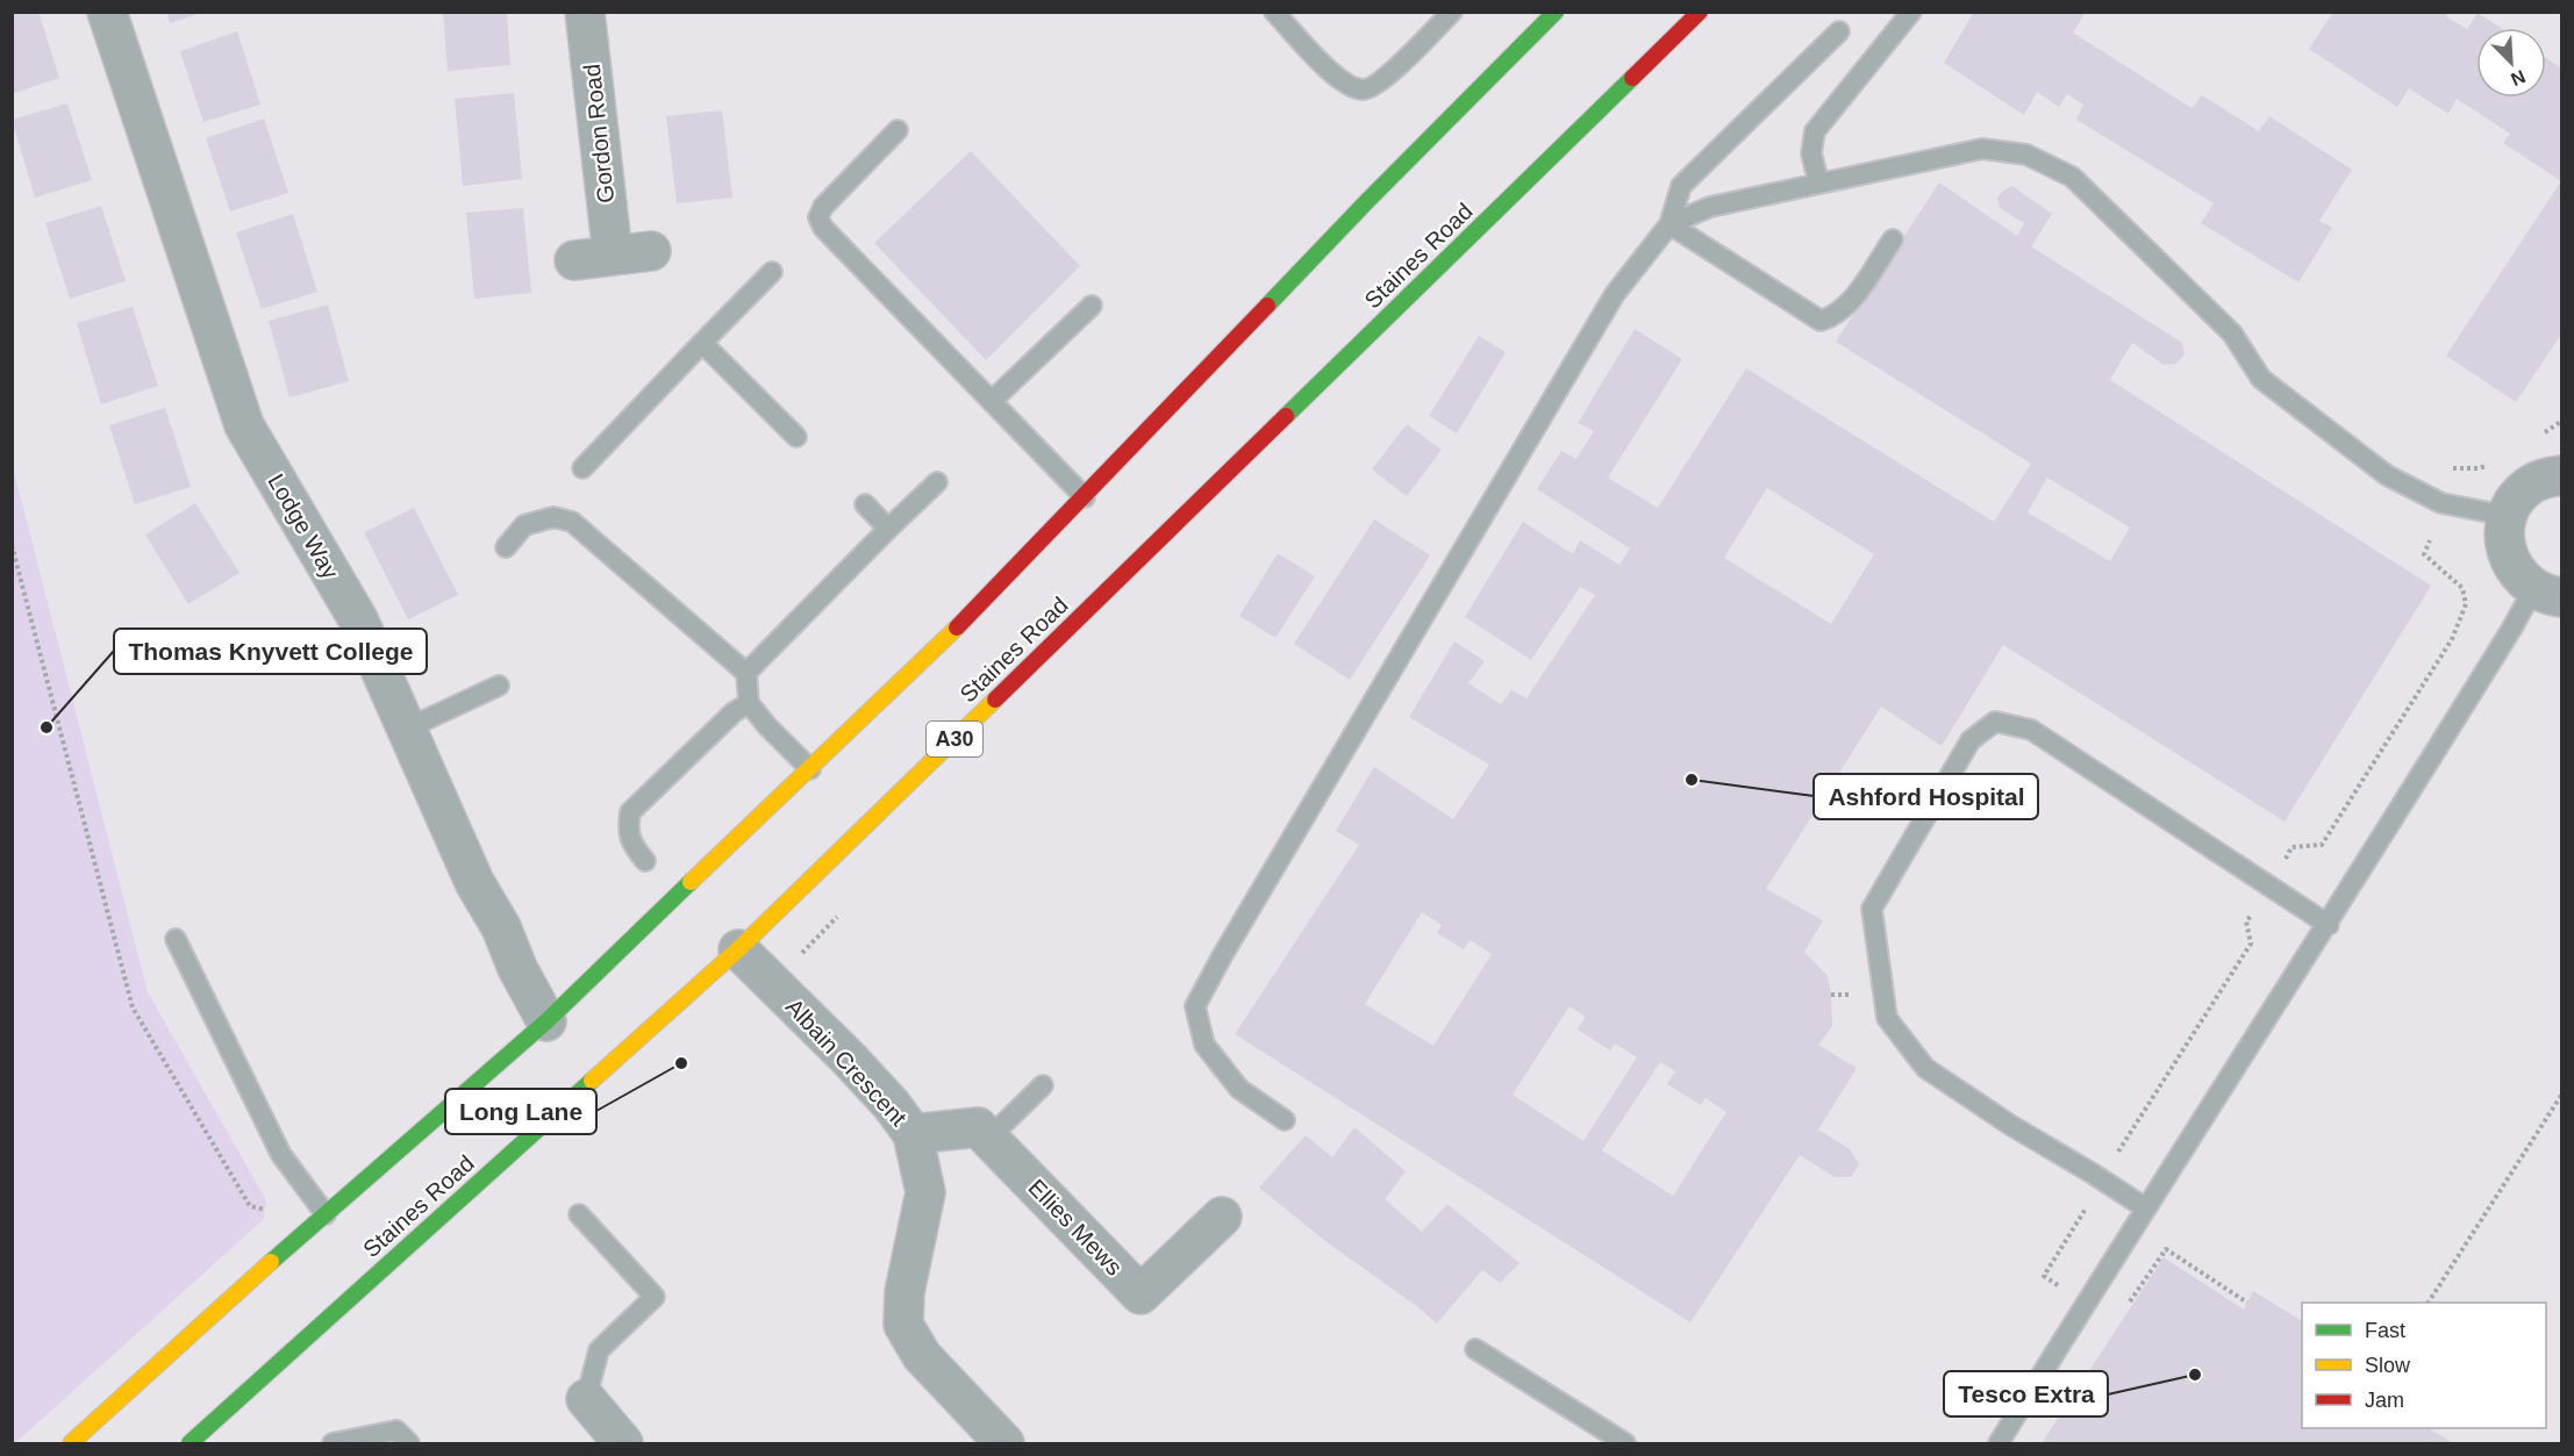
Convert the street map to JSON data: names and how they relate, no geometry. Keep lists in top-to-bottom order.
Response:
{
  "streets": {
    "highway": ["Staines Road", "A30"],
    "street": [
      "Gordon Road",
      "Lodge Way",
      "Albain Crescent",
      "Ellies Mews"
    ]
  },
  "crossings": [
    ["Staines Road", "Albain Crescent"]
  ],
  "places": [
    "Thomas Knyvett College",
    "Ashford Hospital",
    "Long Lane",
    "Tesco Extra"
  ],
  "legend": ["Fast", "Slow", "Jam"],
  "north": "bottom right"
}
